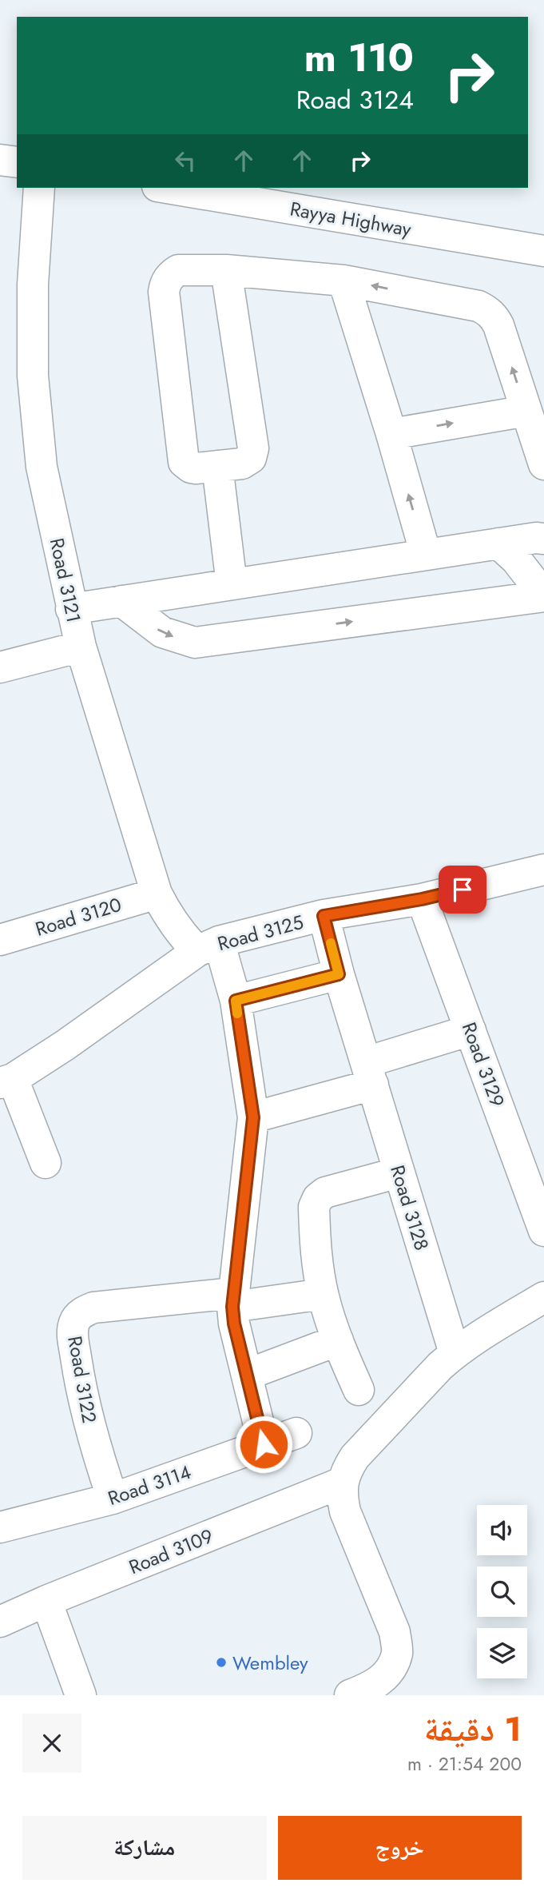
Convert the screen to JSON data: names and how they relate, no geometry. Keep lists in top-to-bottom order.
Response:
{
  "streets": {
    "street": [
      "Rayya Highway",
      "Road 3121",
      "Road 3120",
      "Road 3125",
      "Road 3129",
      "Road 3128",
      "Road 3122",
      "Road 3114",
      "Road 3109"
    ]
  },
  "crossings": [
    ["Road 3121", "Road 3120"],
    ["Road 3121", "Road 3125"],
    ["Road 3125", "Road 3129"],
    ["Road 3125", "Road 3128"],
    ["Road 3122", "Road 3114"]
  ],
  "places": ["Wembley"],
  "page": {
    "turn": ["110 m", "Road 3124"],
    "heading": ["1 دقيقة", "200 m · 21:54"],
    "buttons": ["خروج", "مشاركة"]
  }
}
